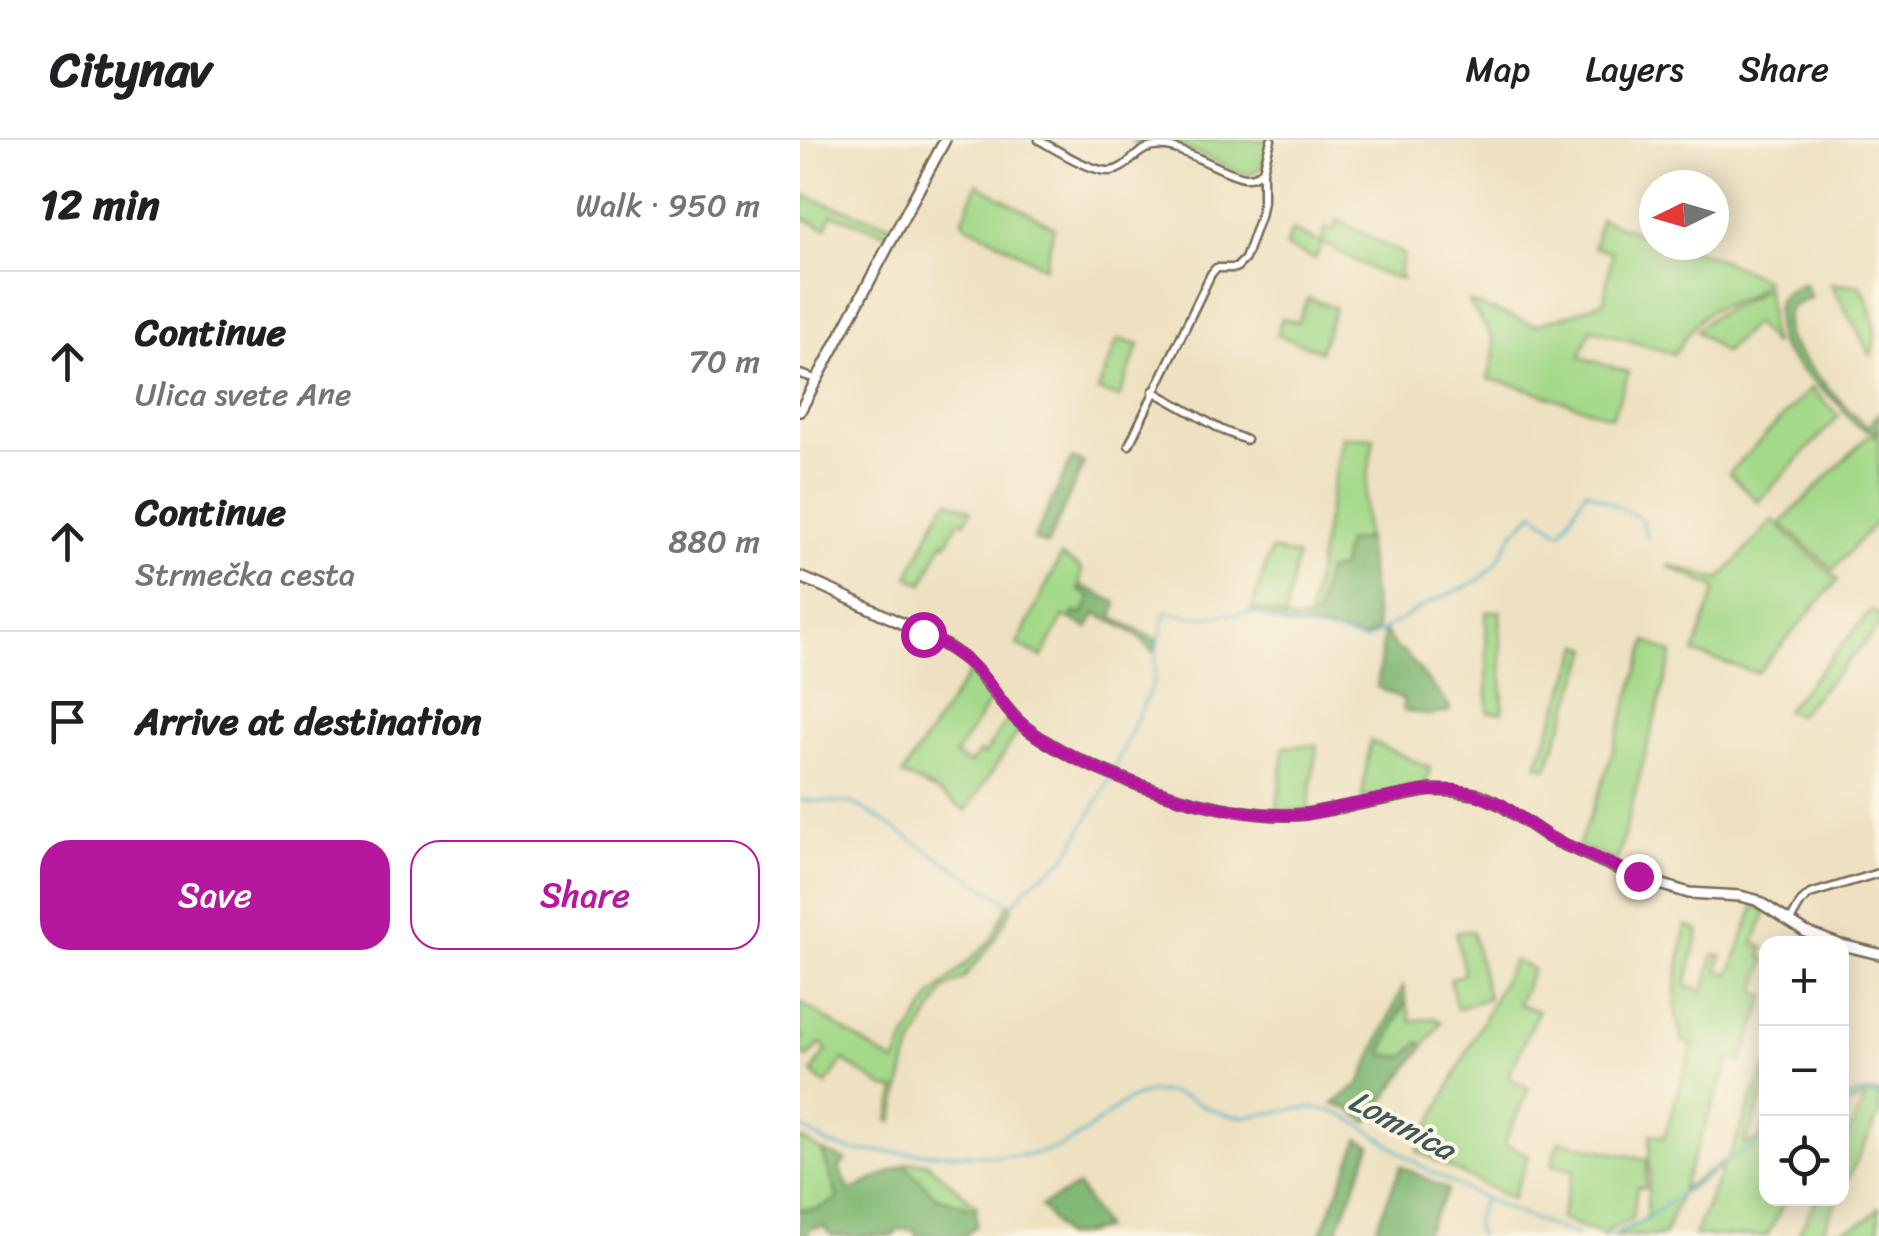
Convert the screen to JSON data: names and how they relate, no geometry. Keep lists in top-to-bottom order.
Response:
{
  "water": ["Lomnica"],
  "north": "left",
  "page": {
    "header": "Citynav",
    "nav": ["Map", "Layers", "Share"],
    "heading": ["12 min", "Walk · 950 m"],
    "list": [
      ["Continue", "Ulica svete Ane", "70 m"],
      ["Continue", "Strmečka cesta", "880 m"],
      "Arrive at destination"
    ],
    "buttons": ["Save", "Share"],
    "map_buttons": ["+", "−"]
  }
}
